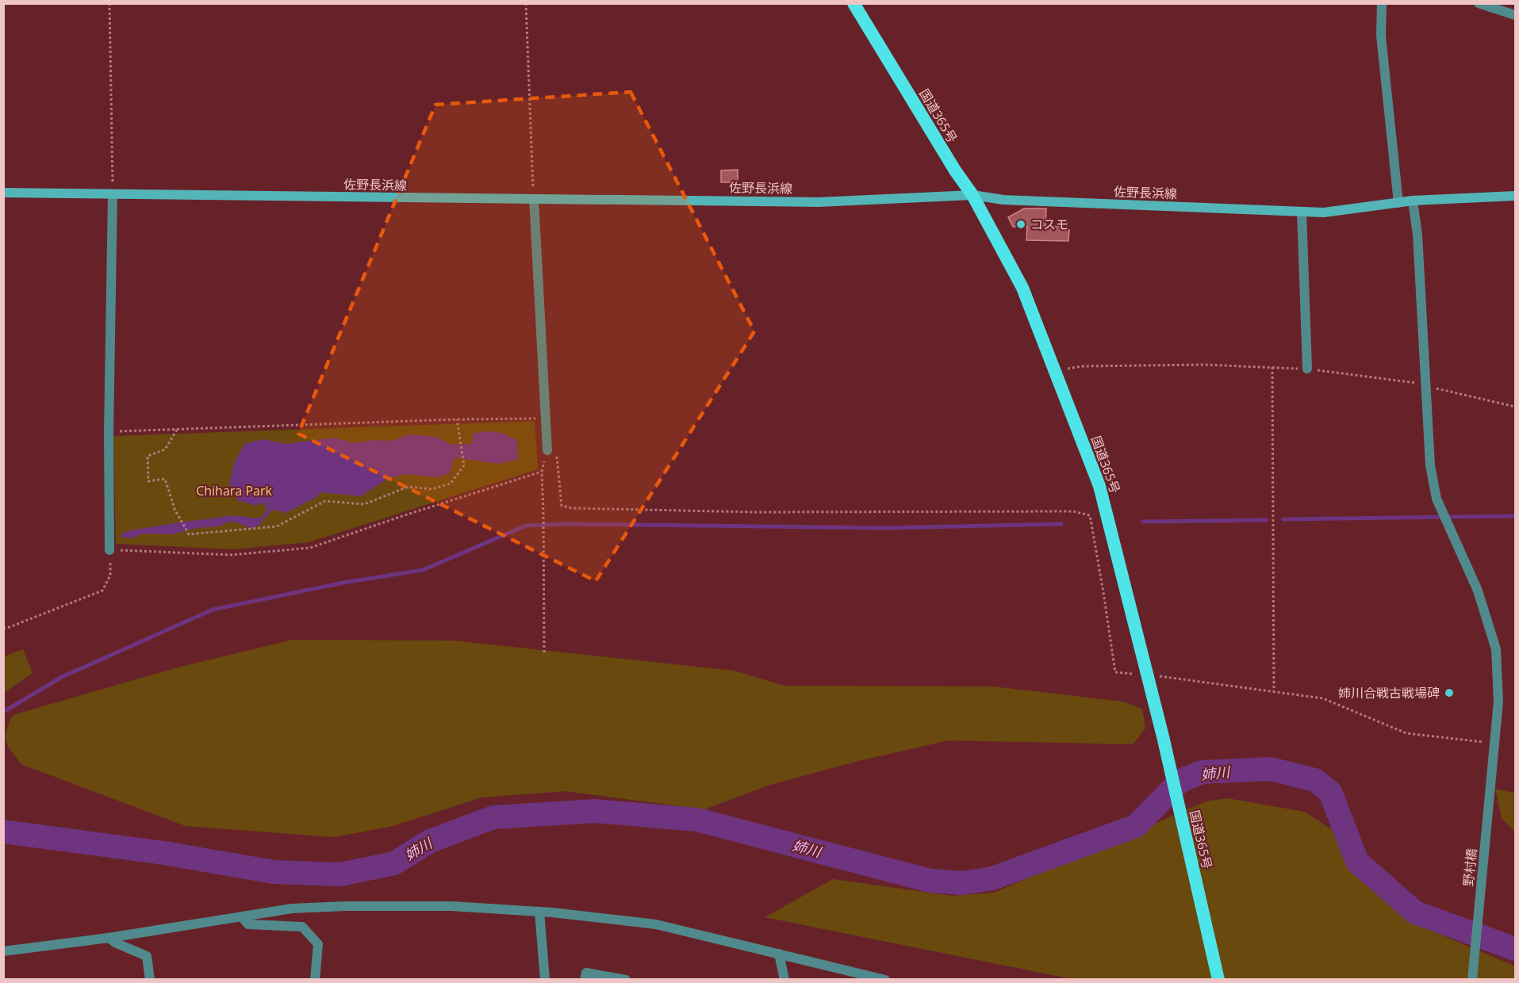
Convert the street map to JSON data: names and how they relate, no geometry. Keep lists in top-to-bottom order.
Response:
{
  "streets": {
    "highway": ["国道365号"],
    "main road": ["佐野長浜線"],
    "street": ["野村橋"]
  },
  "crossings": [
    ["国道365号", "佐野長浜線"],
    ["佐野長浜線", "野村橋"]
  ],
  "water": ["姉川"],
  "parks": ["Chihara Park"],
  "places": ["コスモ", "姉川合戦古戦場碑"]
}
